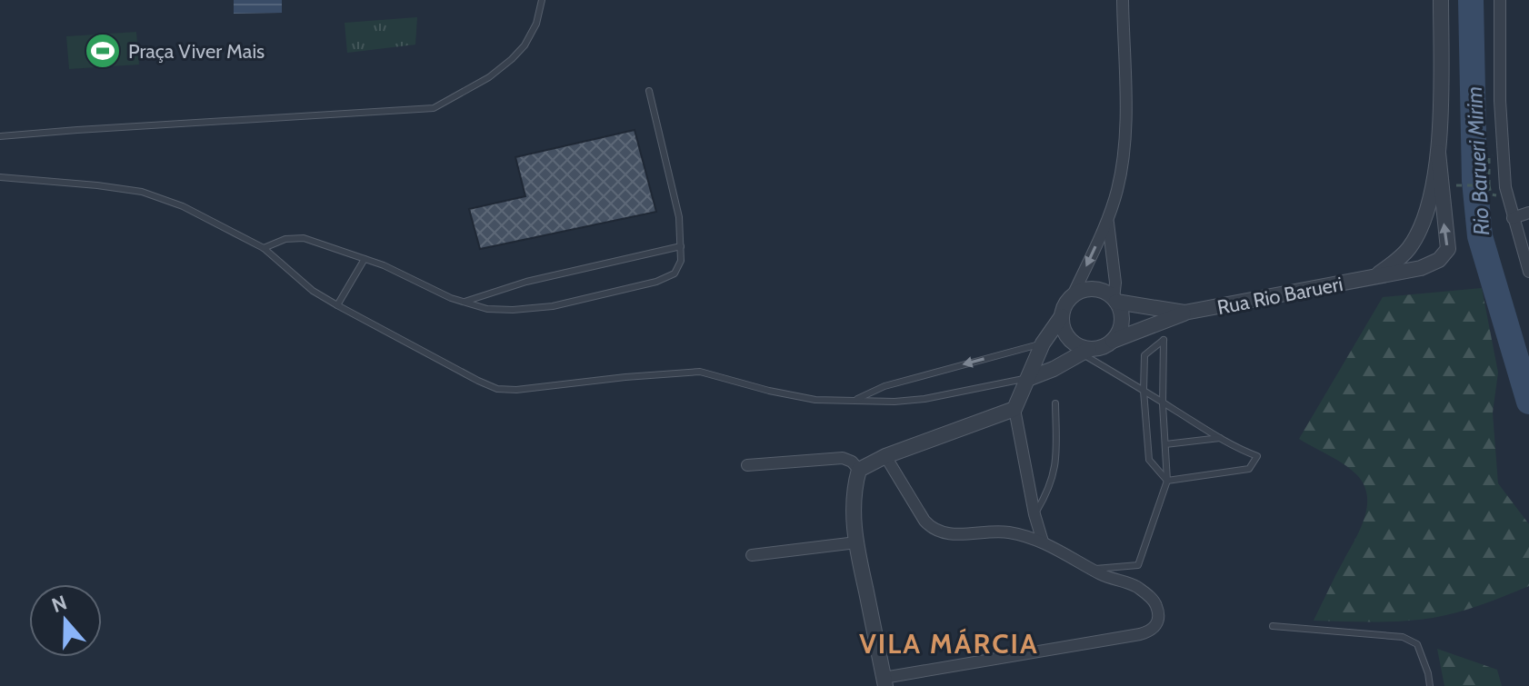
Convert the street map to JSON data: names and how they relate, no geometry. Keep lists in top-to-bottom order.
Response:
{
  "streets": {
    "street": ["Rua Rio Barueri"]
  },
  "districts": ["VILA MÁRCIA"],
  "water": ["Rio Barueri Mirim"],
  "places": {
    "sports": ["Praça Viver Mais"]
  },
  "north": "top"
}
